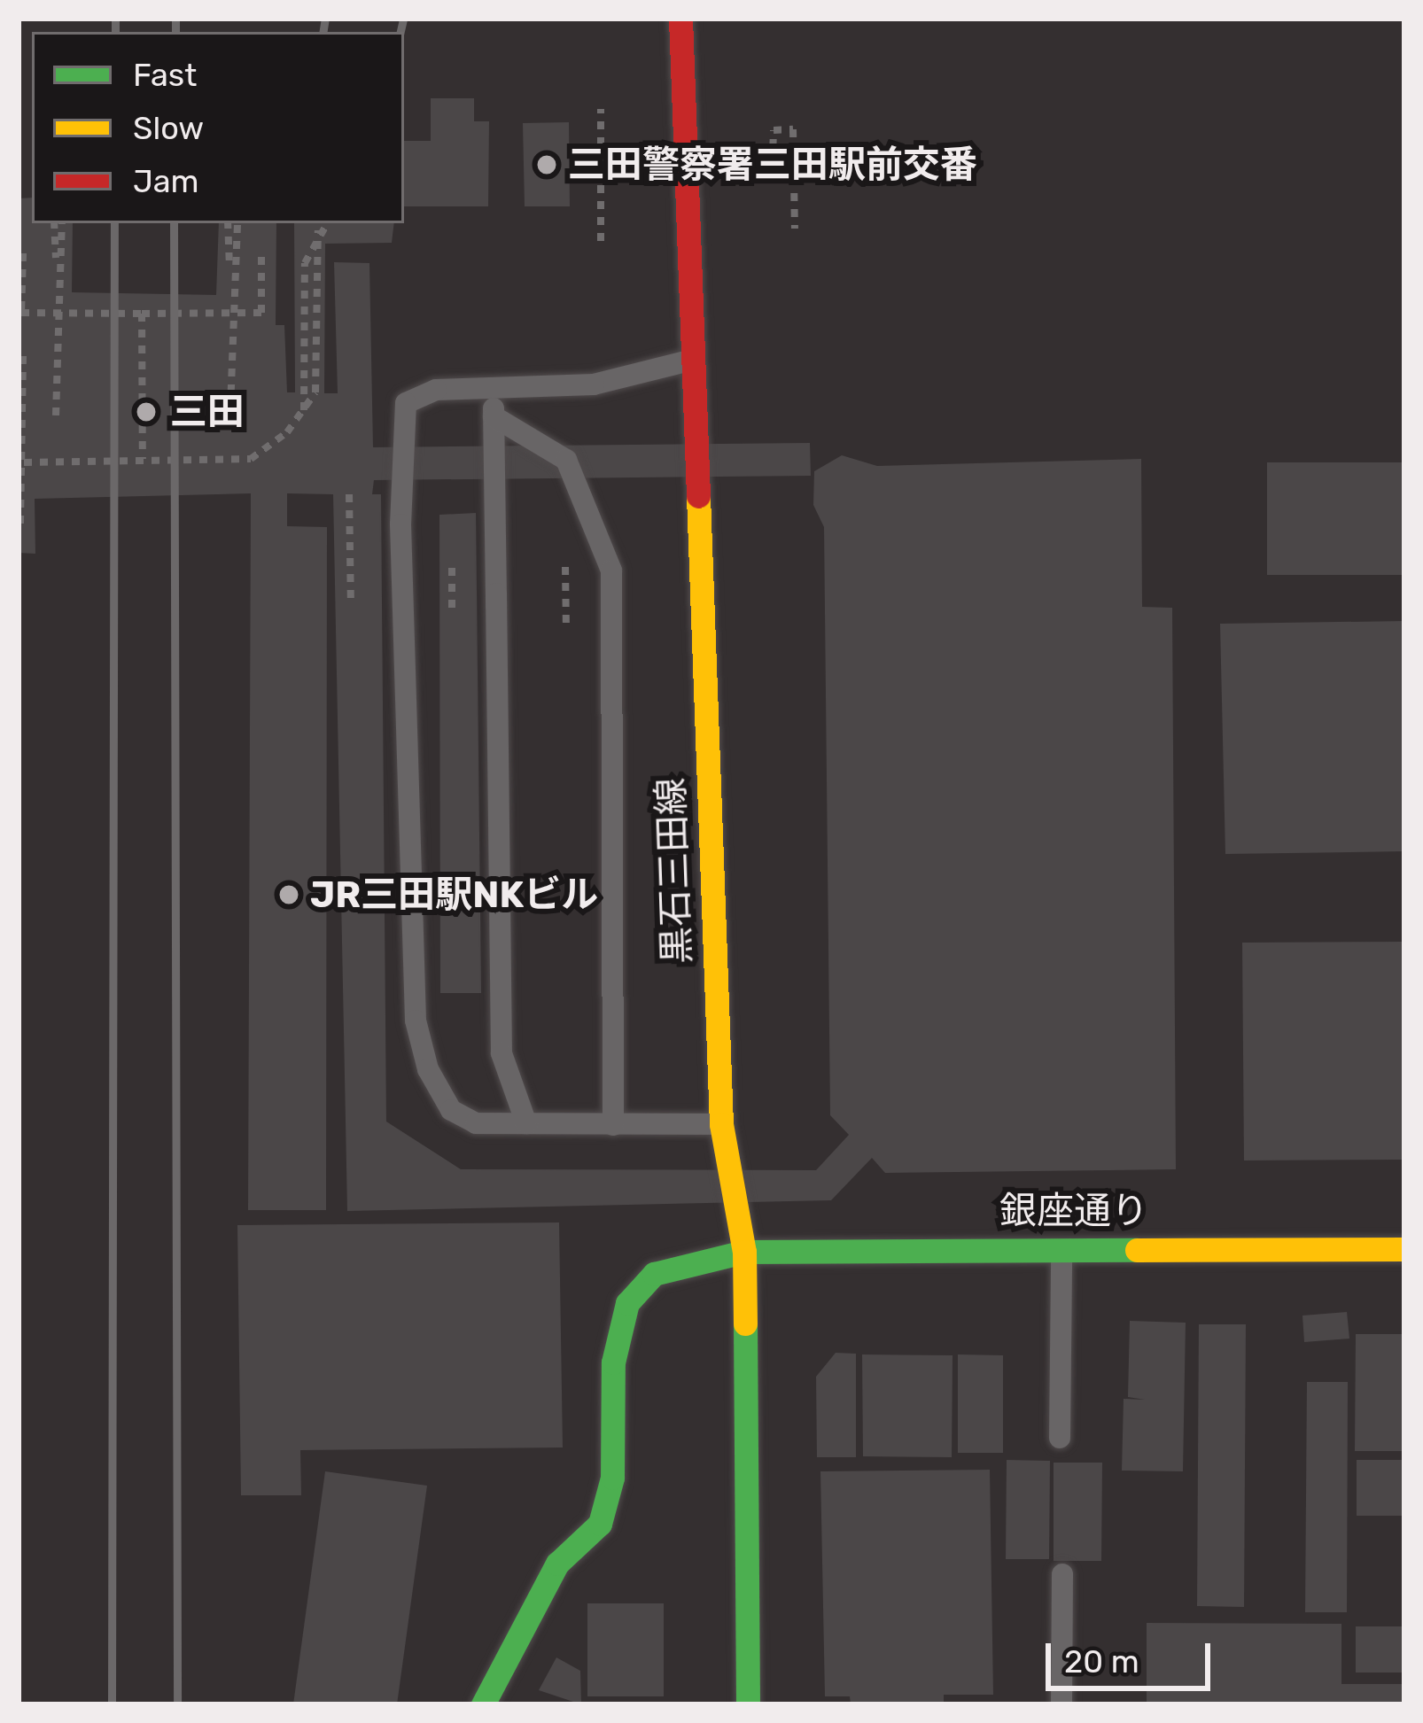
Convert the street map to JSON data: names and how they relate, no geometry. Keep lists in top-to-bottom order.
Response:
{
  "streets": {
    "main road": ["黒石三田線", "銀座通り"]
  },
  "crossings": [
    ["黒石三田線", "銀座通り"]
  ],
  "places": ["三田警察署三田駅前交番", "三田", "JR三田駅NKビル"],
  "legend": ["Fast", "Slow", "Jam"],
  "scale_bar": "20 m"
}
